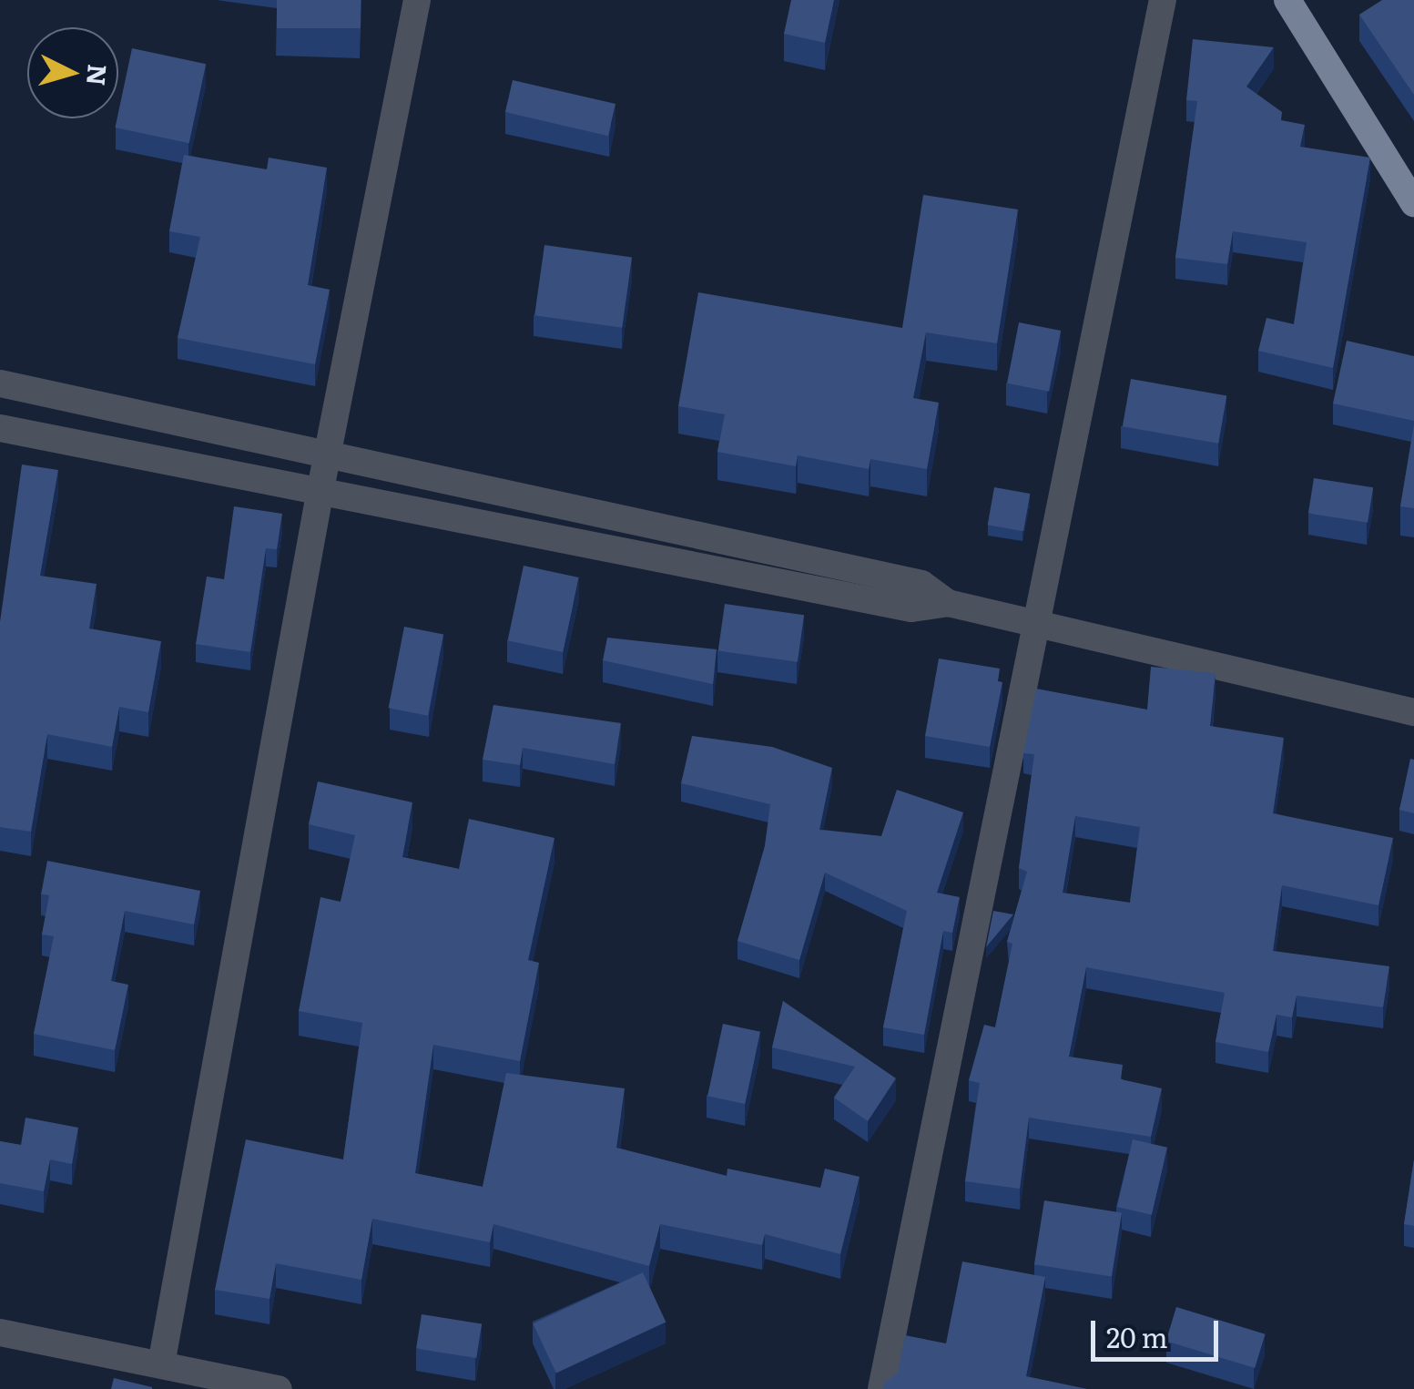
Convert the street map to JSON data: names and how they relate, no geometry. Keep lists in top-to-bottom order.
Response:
{
  "scale_bar": "20 m",
  "north": "right"
}
